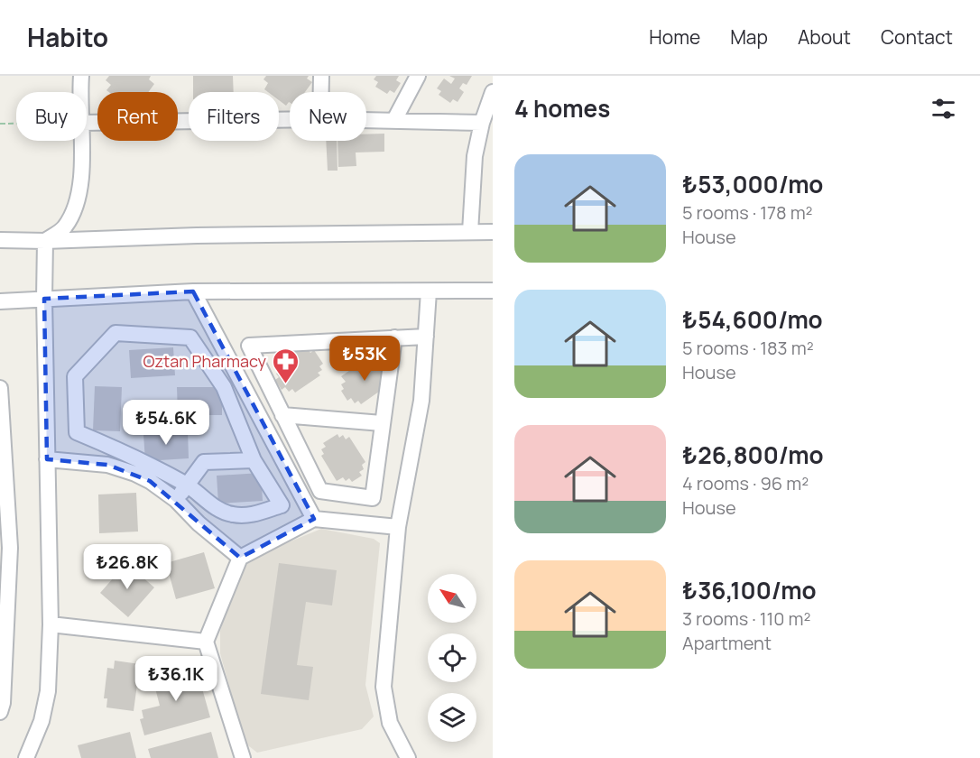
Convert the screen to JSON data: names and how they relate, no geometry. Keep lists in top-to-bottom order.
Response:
{
  "places": {
    "pharmacy": ["Oztan Pharmacy"]
  },
  "north": "top left",
  "page": {
    "header": "Habito",
    "nav": [
      "Home",
      "Map",
      "About",
      "Contact"
    ],
    "heading": "4 homes",
    "chip": [
      "Buy",
      "Rent",
      "Filters",
      "New"
    ],
    "list": [
      {
        "name": "₺53,000/mo",
        "note": "5 rooms · 178 m² · House"
      },
      {
        "name": "₺54,600/mo",
        "note": "5 rooms · 183 m² · House"
      },
      {
        "name": "₺26,800/mo",
        "note": "4 rooms · 96 m² · House"
      },
      {
        "name": "₺36,100/mo",
        "note": "3 rooms · 110 m² · Apartment"
      }
    ],
    "price": [
      "₺53K",
      "₺54.6K",
      "₺26.8K",
      "₺36.1K"
    ]
  }
}
